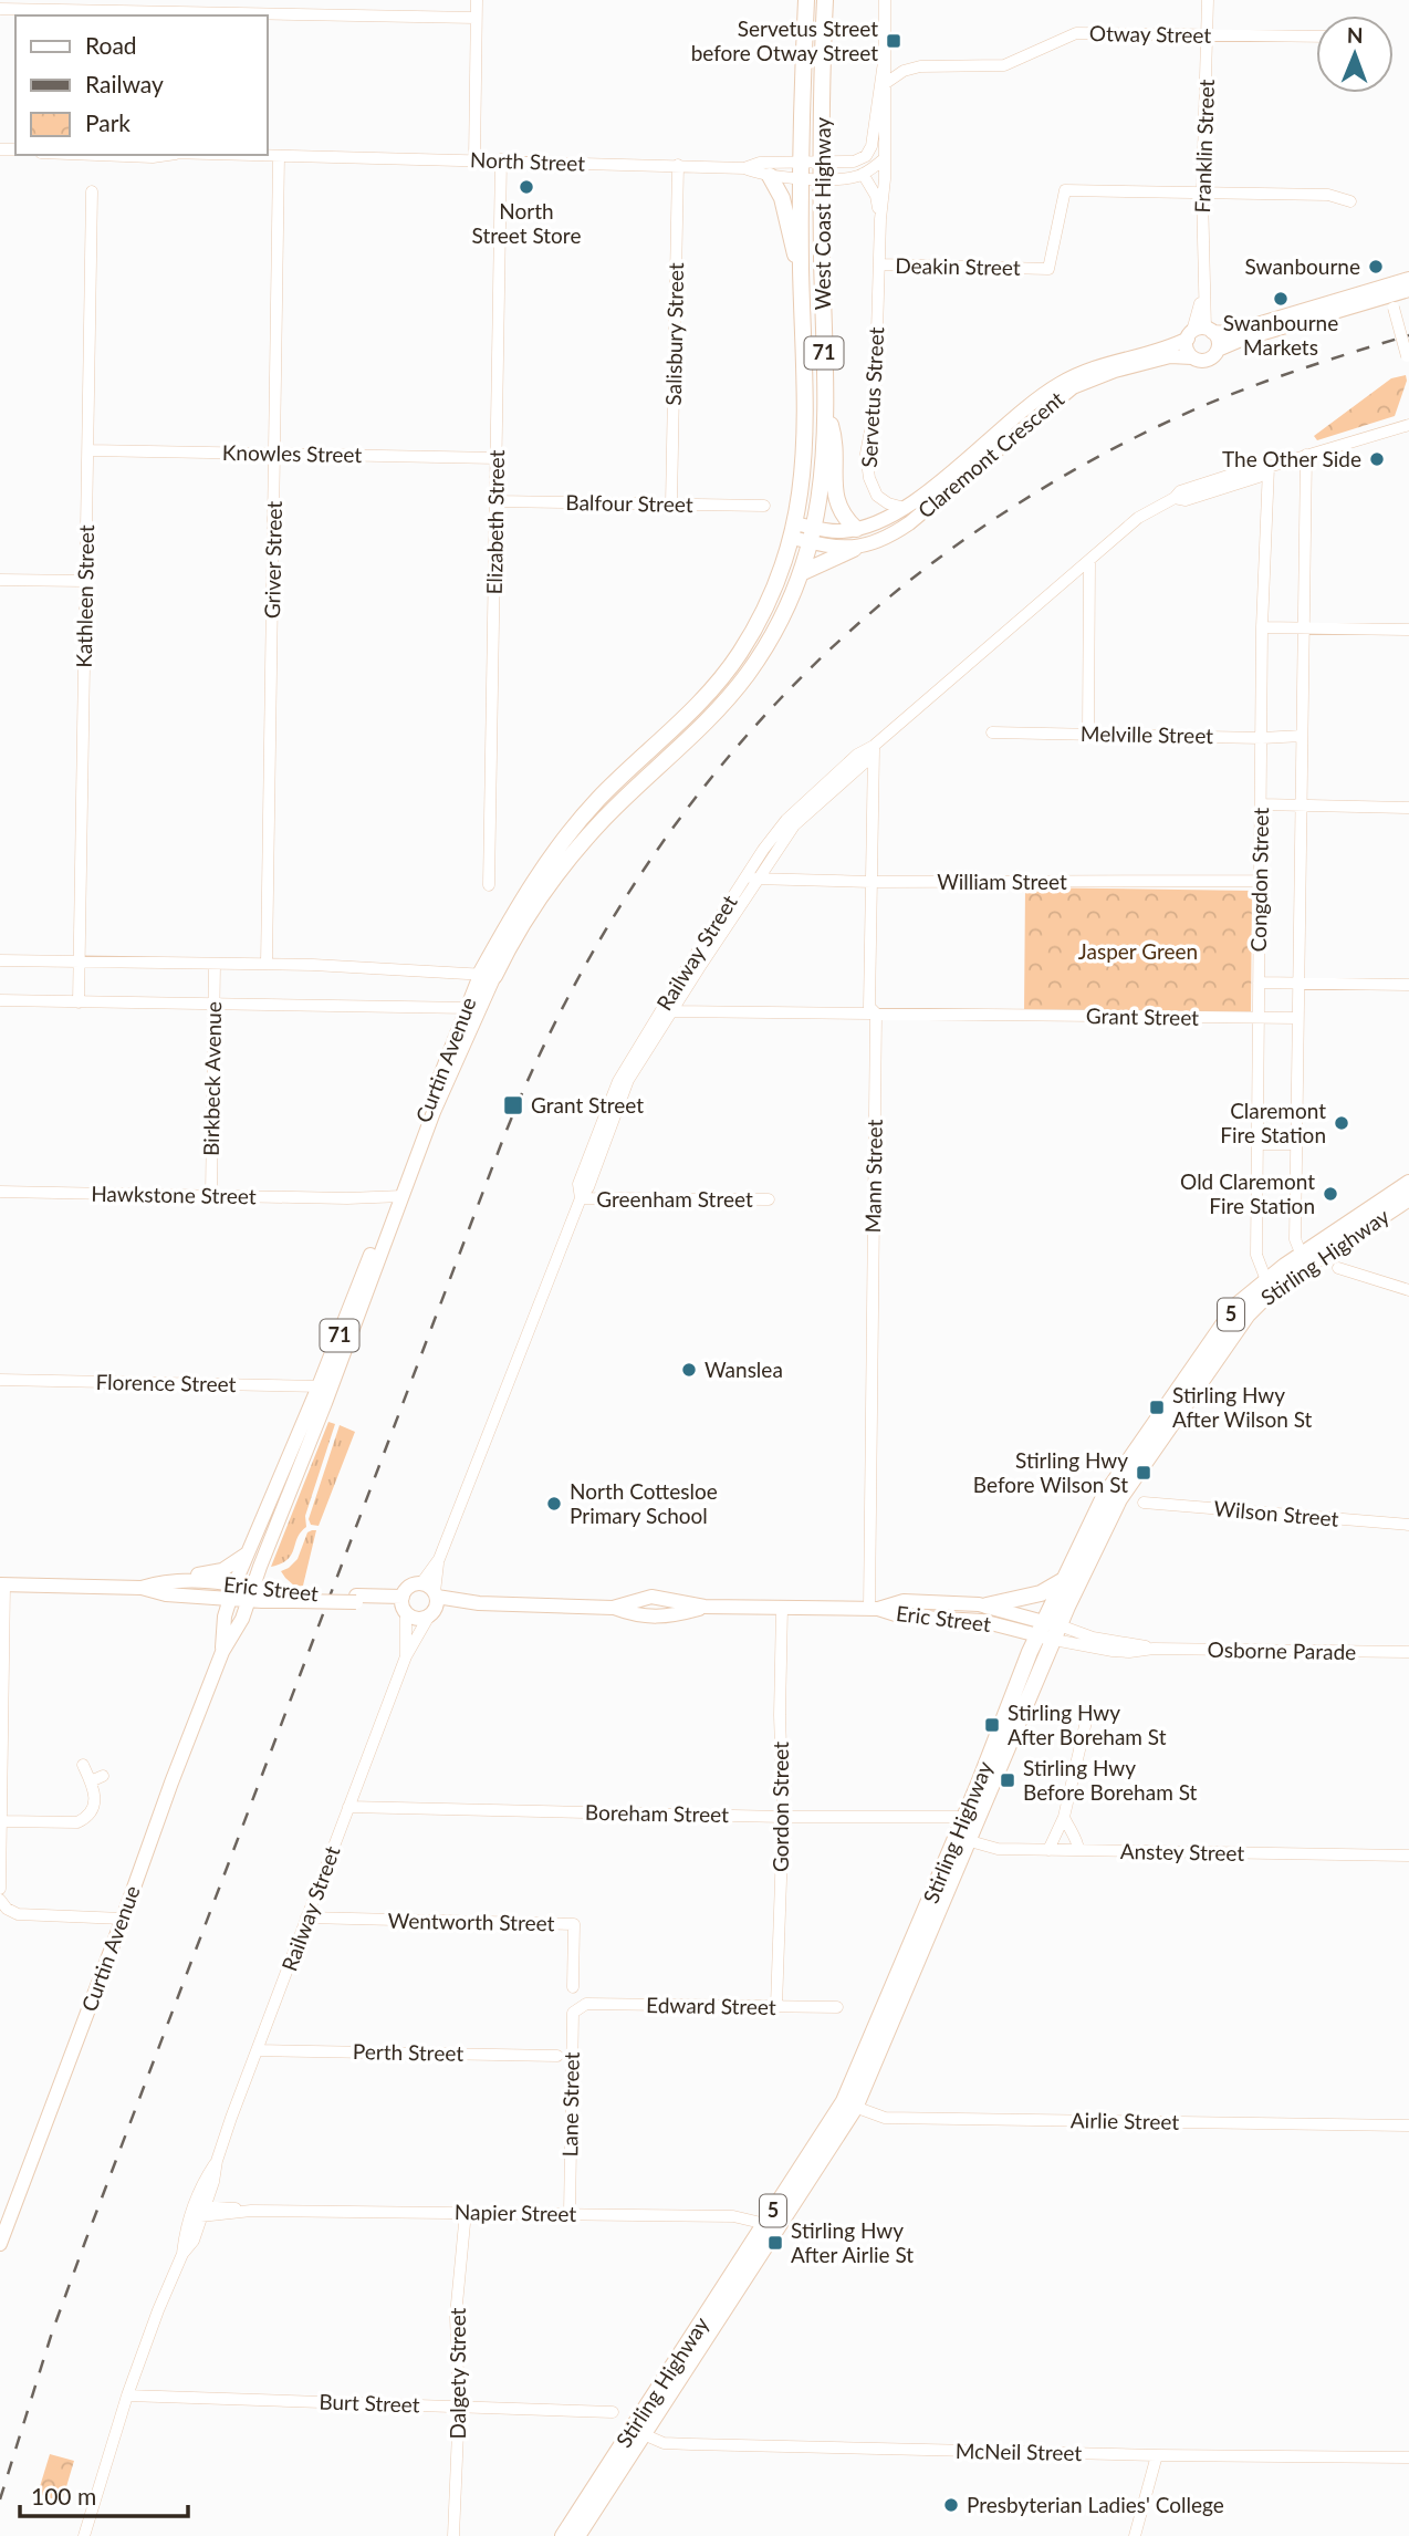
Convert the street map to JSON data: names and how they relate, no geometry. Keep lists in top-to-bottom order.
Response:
{
  "streets": {
    "highway": [
      "West Coast Highway",
      "71",
      "Curtin Avenue",
      "Stirling Highway",
      "5"
    ],
    "main road": ["Claremont Crescent", "Eric Street"],
    "street": [
      "Otway Street",
      "Franklin Street",
      "North Street",
      "Deakin Street",
      "Salisbury Street",
      "Servetus Street",
      "Knowles Street",
      "Balfour Street",
      "Elizabeth Street",
      "Griver Street",
      "Kathleen Street",
      "Melville Street",
      "Congdon Street",
      "William Street",
      "Railway Street",
      "Grant Street",
      "Birkbeck Avenue",
      "Mann Street",
      "Hawkstone Street",
      "Greenham Street",
      "Florence Street",
      "Wilson Street",
      "Osborne Parade",
      "Gordon Street",
      "Boreham Street",
      "Anstey Street",
      "Wentworth Street",
      "Edward Street",
      "Perth Street",
      "Lane Street",
      "Airlie Street",
      "Napier Street",
      "Dalgety Street",
      "Burt Street",
      "McNeil Street"
    ]
  },
  "crossings": [
    ["Otway Street", "Franklin Street"],
    ["Otway Street", "Servetus Street"],
    ["Franklin Street", "Deakin Street"],
    ["Franklin Street", "Claremont Crescent"],
    ["North Street", "West Coast Highway"],
    ["North Street", "Salisbury Street"],
    ["North Street", "Elizabeth Street"],
    ["North Street", "Griver Street"],
    ["West Coast Highway", "Servetus Street"],
    ["West Coast Highway", "Claremont Crescent"],
    ["West Coast Highway", "Curtin Avenue"],
    ["Deakin Street", "Servetus Street"],
    ["Salisbury Street", "Balfour Street"],
    ["Servetus Street", "Claremont Crescent"],
    ["Knowles Street", "Elizabeth Street"],
    ["Knowles Street", "Griver Street"],
    ["Knowles Street", "Kathleen Street"],
    ["Claremont Crescent", "Curtin Avenue"],
    ["Balfour Street", "Elizabeth Street"],
    ["Melville Street", "Congdon Street"],
    ["Congdon Street", "William Street"],
    ["Congdon Street", "Railway Street"],
    ["Congdon Street", "Grant Street"],
    ["Congdon Street", "Stirling Highway"],
    ["William Street", "Railway Street"],
    ["William Street", "Mann Street"],
    ["Railway Street", "Grant Street"],
    ["Railway Street", "Mann Street"],
    ["Railway Street", "Greenham Street"],
    ["Railway Street", "Eric Street"],
    ["Railway Street", "Boreham Street"],
    ["Railway Street", "Wentworth Street"],
    ["Railway Street", "Perth Street"],
    ["Railway Street", "Napier Street"],
    ["Railway Street", "Burt Street"],
    ["Grant Street", "Mann Street"],
    ["Curtin Avenue", "Hawkstone Street"],
    ["Curtin Avenue", "Florence Street"],
    ["Curtin Avenue", "Eric Street"],
    ["Birkbeck Avenue", "Hawkstone Street"],
    ["Mann Street", "Eric Street"],
    ["Stirling Highway", "Eric Street"],
    ["Stirling Highway", "Osborne Parade"],
    ["Stirling Highway", "Boreham Street"],
    ["Stirling Highway", "Anstey Street"],
    ["Stirling Highway", "Airlie Street"],
    ["Stirling Highway", "Napier Street"],
    ["Stirling Highway", "McNeil Street"],
    ["Eric Street", "Osborne Parade"],
    ["Eric Street", "Gordon Street"],
    ["Gordon Street", "Boreham Street"],
    ["Gordon Street", "Edward Street"],
    ["Edward Street", "Lane Street"],
    ["Lane Street", "Napier Street"],
    ["Napier Street", "Dalgety Street"],
    ["Dalgety Street", "Burt Street"]
  ],
  "parks": ["Jasper Green"],
  "places": {
    "transit": [
      "Servetus Street before Otway Street",
      "Grant Street",
      "Stirling Hwy After Wilson St",
      "Stirling Hwy Before Wilson St",
      "Stirling Hwy After Boreham St",
      "Stirling Hwy Before Boreham St",
      "Stirling Hwy After Airlie St"
    ],
    "other": [
      "North Street Store",
      "Swanbourne",
      "Swanbourne Markets",
      "The Other Side",
      "Claremont Fire Station",
      "Old Claremont Fire Station",
      "Wanslea",
      "North Cottesloe Primary School",
      "Presbyterian Ladies' College"
    ]
  },
  "legend": ["Road", "Railway", "Park"],
  "scale_bar": "100 m",
  "north": "top"
}
